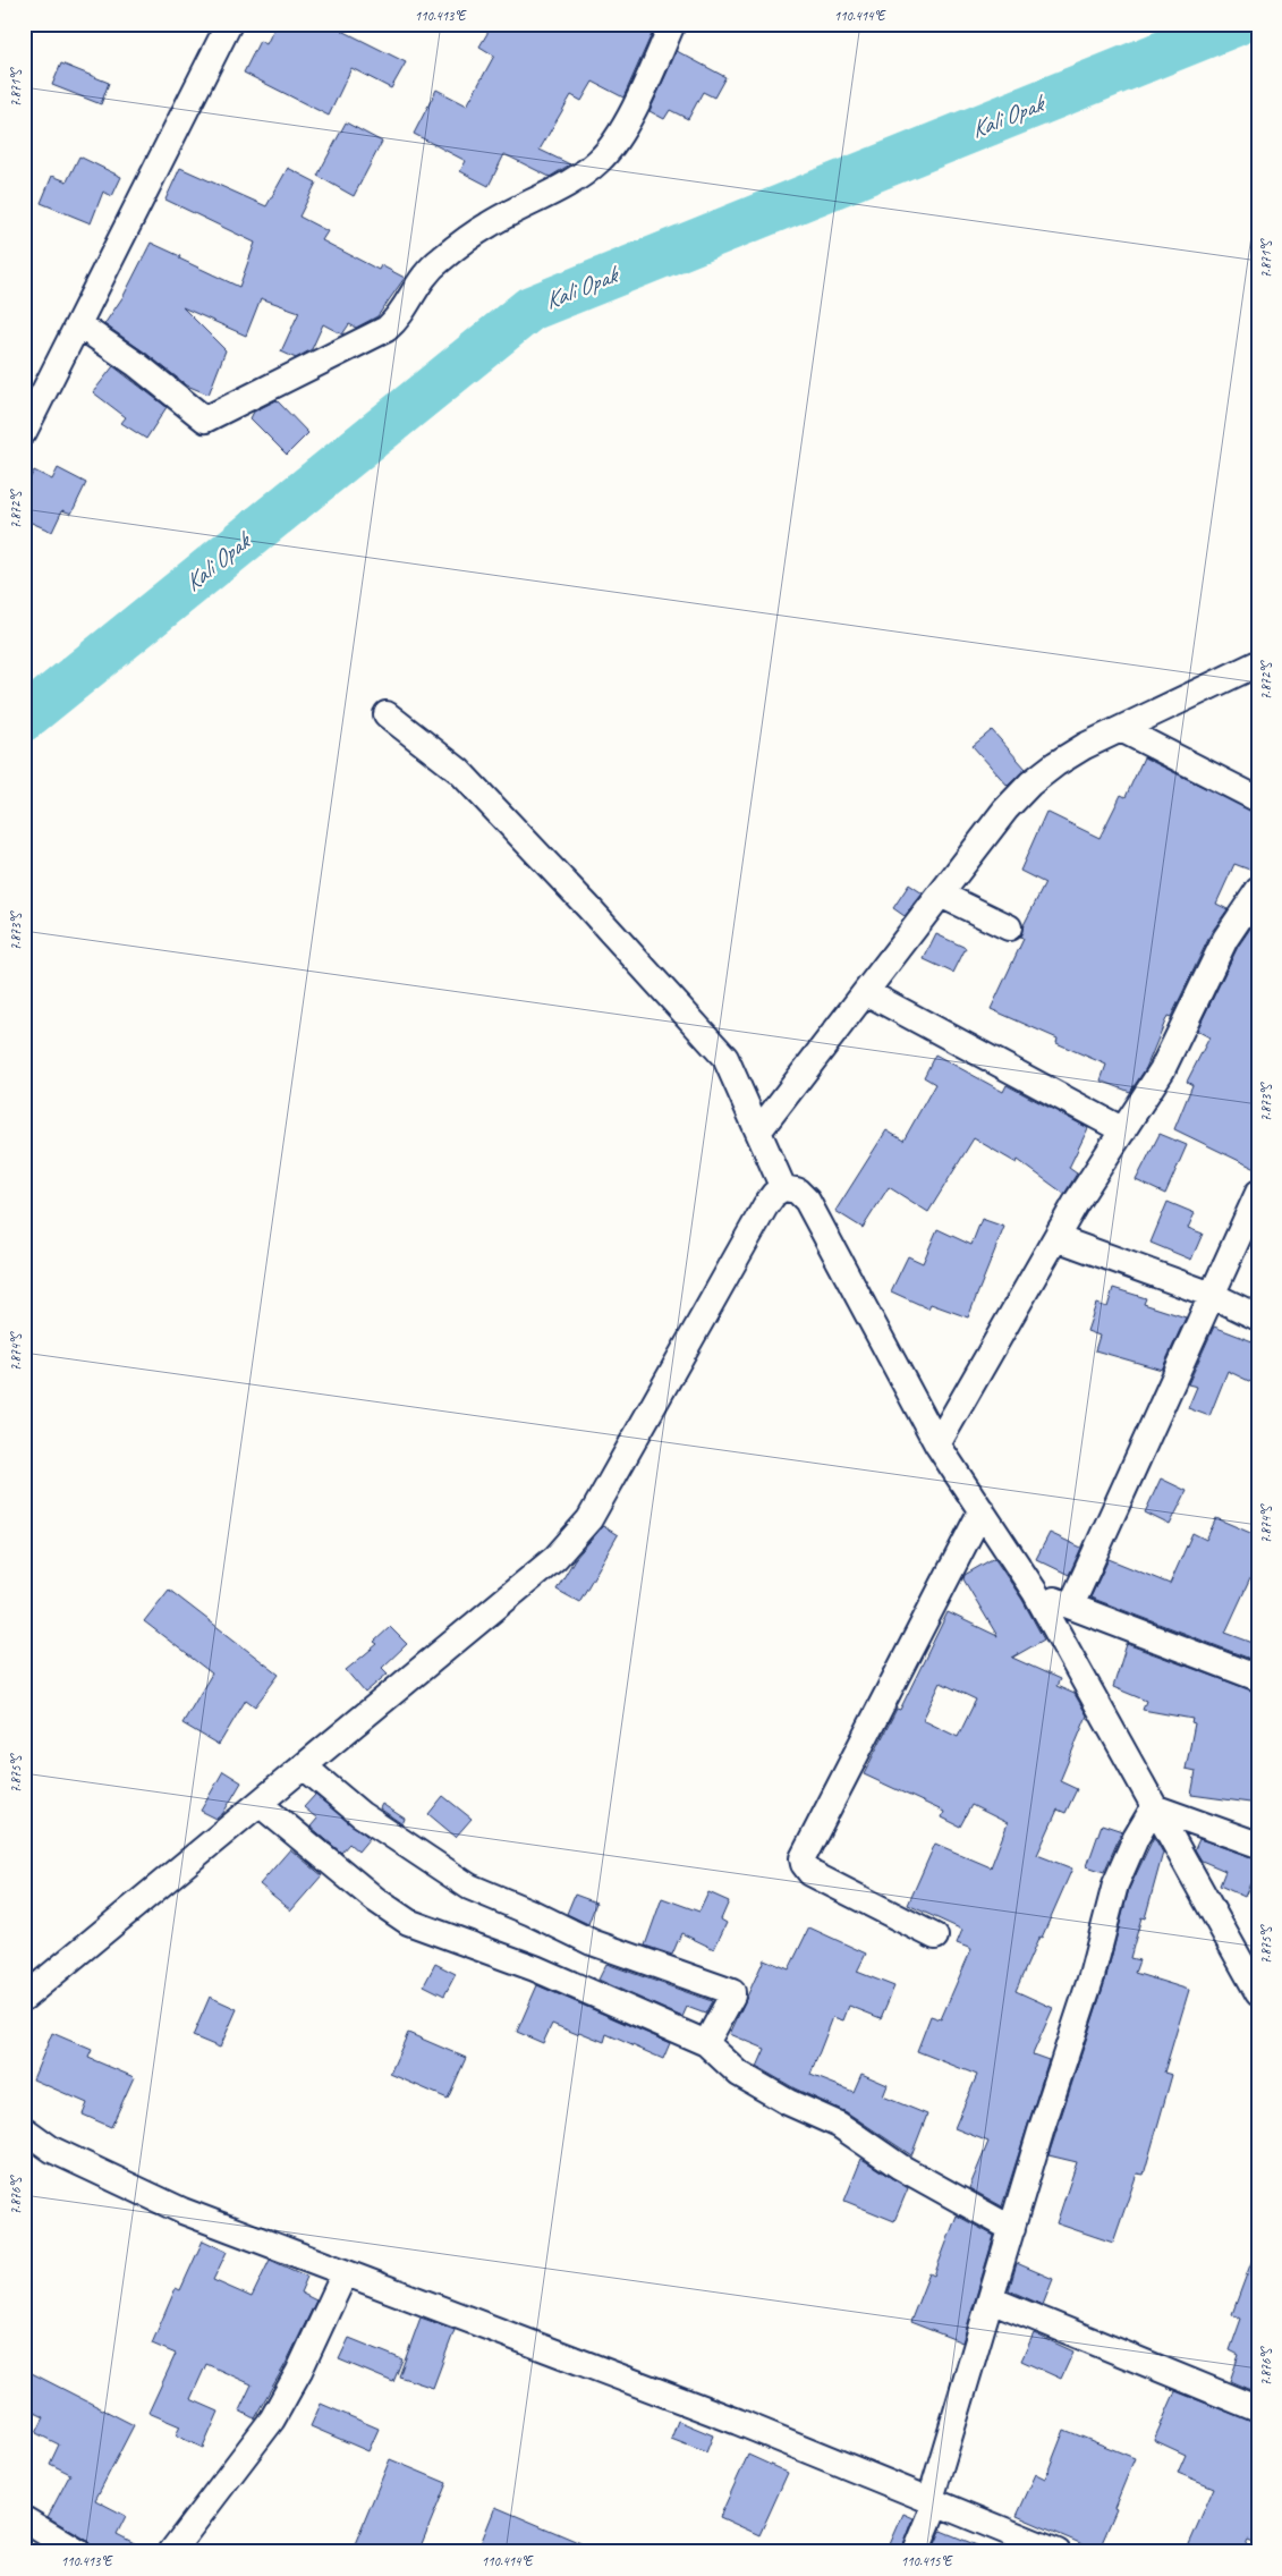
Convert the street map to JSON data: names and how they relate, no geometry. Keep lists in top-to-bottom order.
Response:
{
  "water": ["Kali Opak"],
  "coordinates": [
    "110.413°E",
    "110.414°E",
    "7.871°S",
    "7.872°S",
    "7.873°S",
    "7.874°S",
    "7.875°S",
    "7.876°S",
    "110.415°E"
  ]
}
